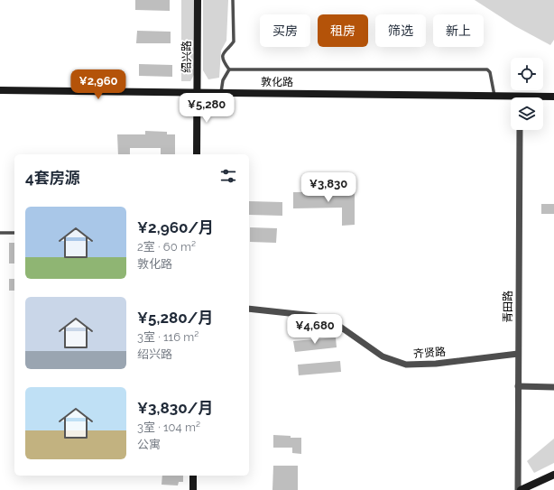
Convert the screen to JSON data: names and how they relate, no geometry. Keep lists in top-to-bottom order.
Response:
{
  "streets": {
    "main road": ["绍兴路", "敦化路"],
    "street": ["青田路", "齐贤路"]
  },
  "crossings": [
    ["绍兴路", "敦化路"],
    ["青田路", "齐贤路"]
  ],
  "page": {
    "chip": [
      "买房",
      "租房",
      "筛选",
      "新上"
    ],
    "price": [
      "¥2,960",
      "¥5,280",
      "¥3,830",
      "¥4,680"
    ],
    "heading": "4套房源",
    "list": [
      {
        "name": "¥2,960/月",
        "note": "2室 · 60 m² · 敦化路"
      },
      {
        "name": "¥5,280/月",
        "note": "3室 · 116 m² · 绍兴路"
      },
      {
        "name": "¥3,830/月",
        "note": "3室 · 104 m² · 公寓"
      }
    ]
  }
}
